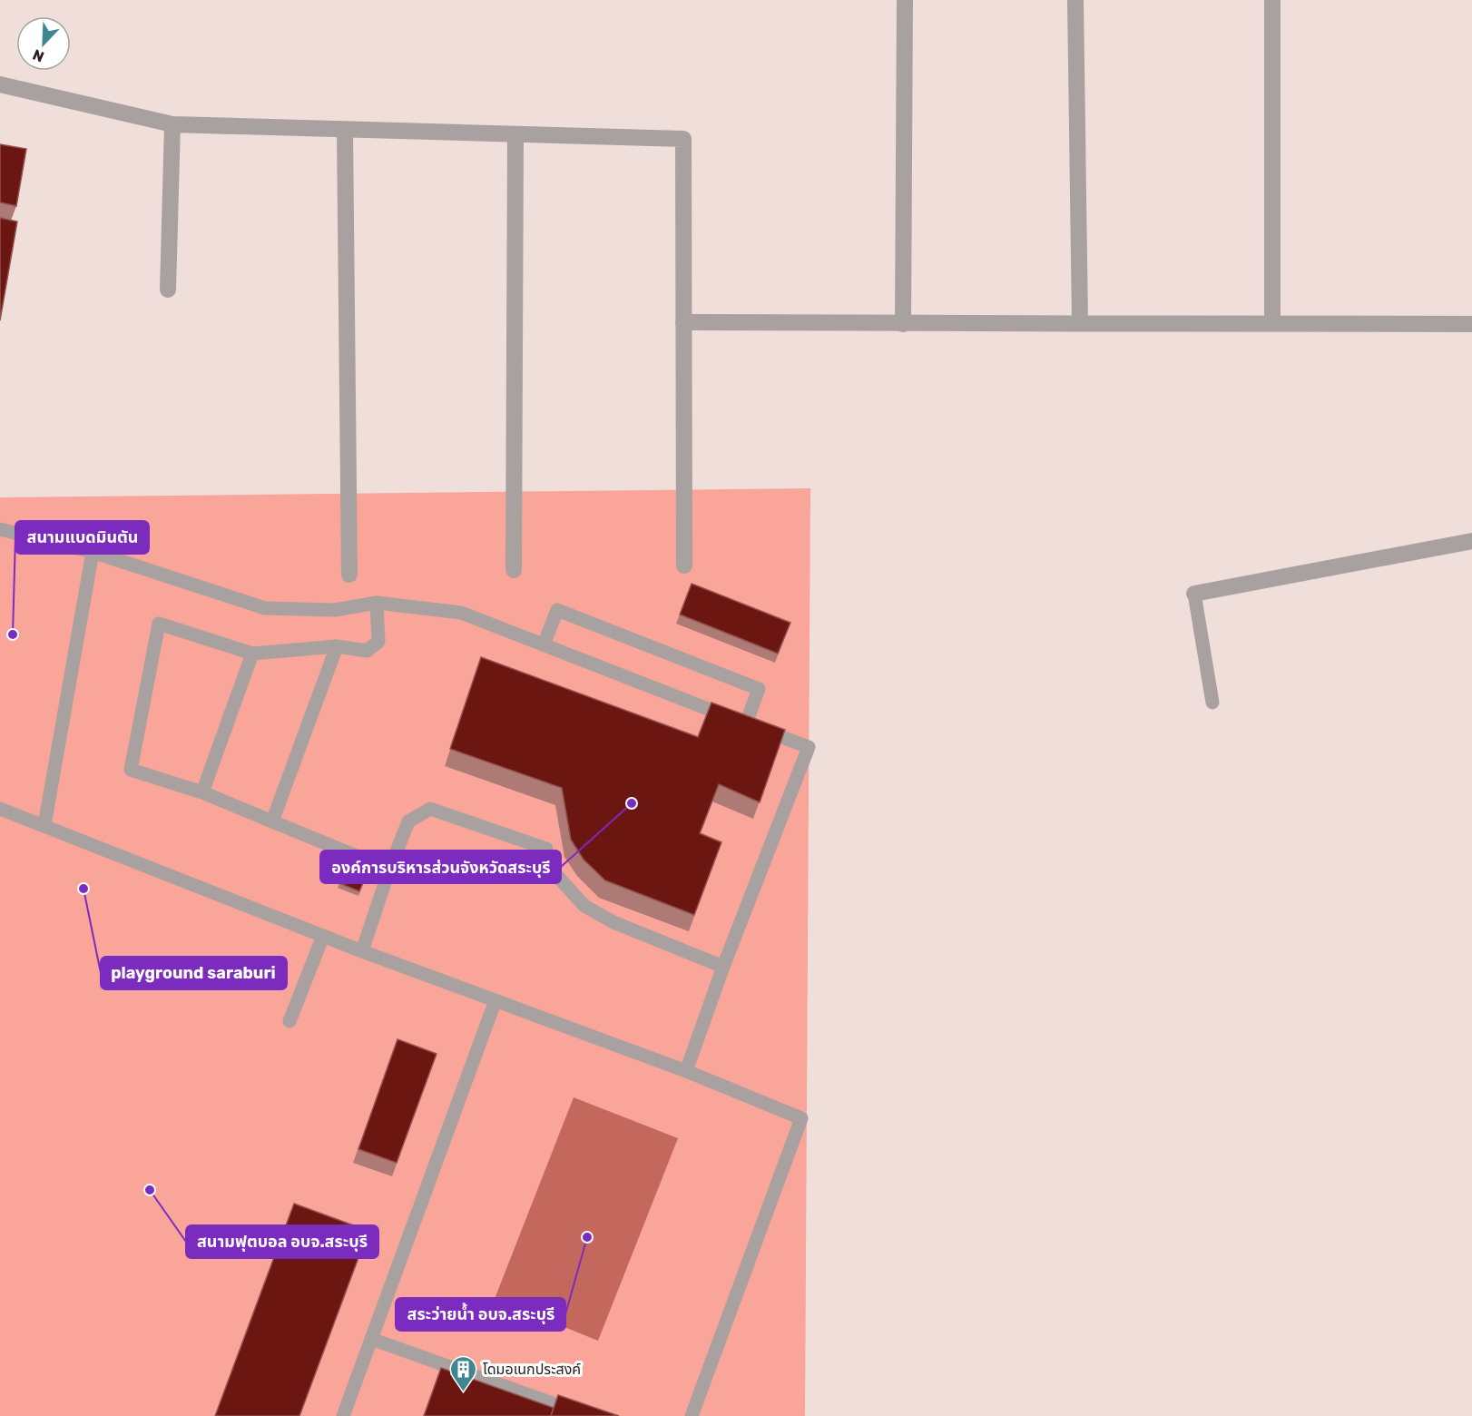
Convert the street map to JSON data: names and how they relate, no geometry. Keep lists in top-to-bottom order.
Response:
{
  "places": {
    "other": [
      "สนามแบดมินตัน",
      "องค์การบริหารส่วนจังหวัดสระบุรี",
      "playground saraburi",
      "สนามฟุตบอล อบจ.สระบุรี",
      "สระว่ายน้ำ อบจ.สระบุรี"
    ],
    "building": ["โดมอเนกประสงค์"]
  },
  "north": "bottom left"
}
